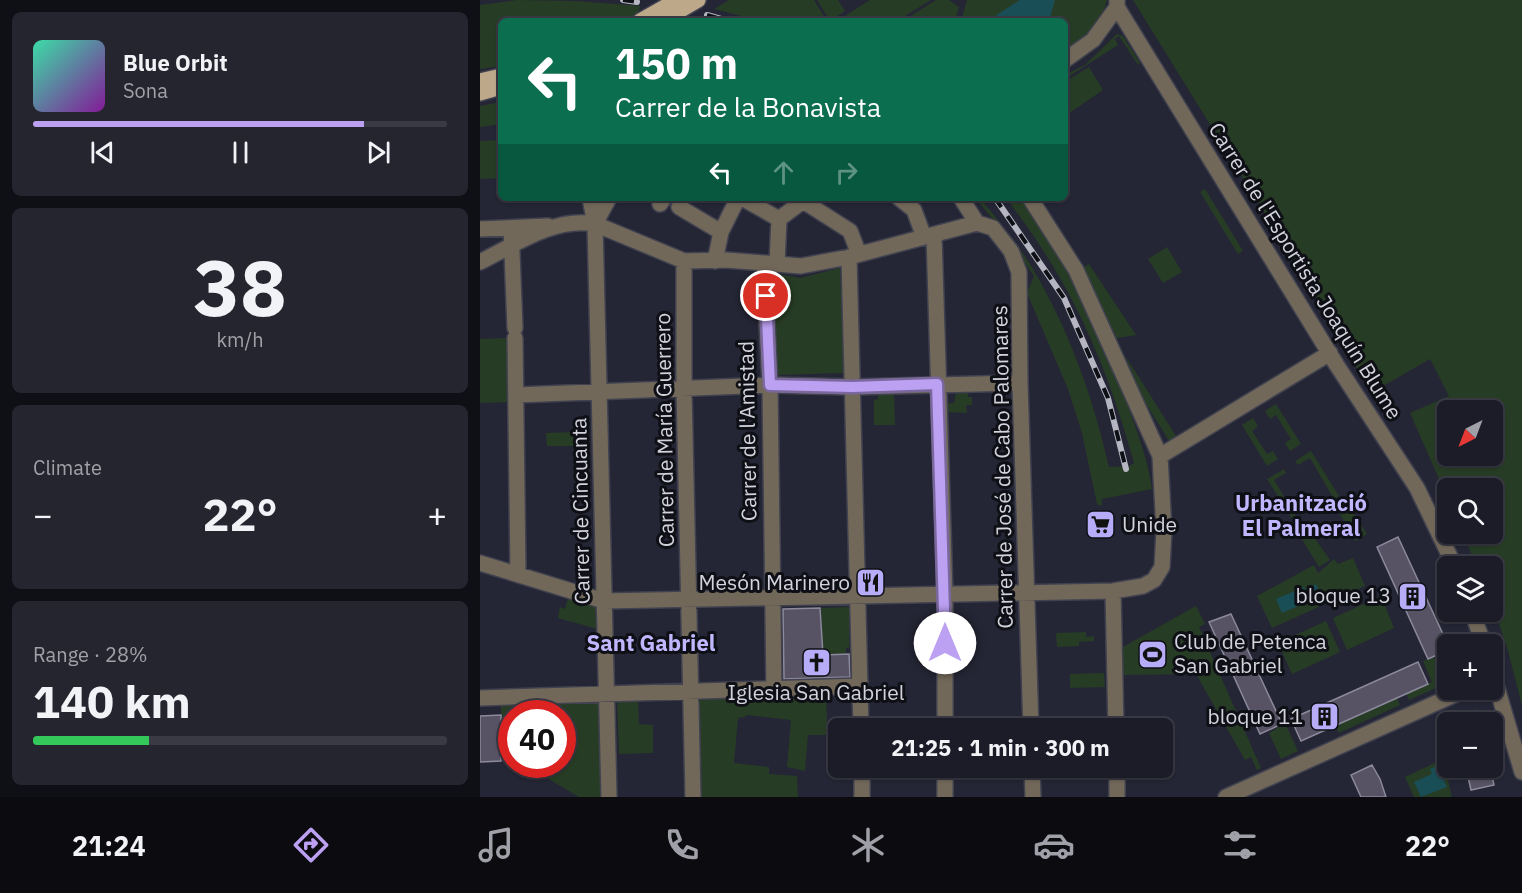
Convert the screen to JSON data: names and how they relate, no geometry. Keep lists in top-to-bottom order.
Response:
{
  "streets": {
    "street": [
      "Carrer de l'Esportista Joaquín Blume",
      "Carrer de María Guerrero",
      "Carrer de l'Amistad",
      "Carrer de José de Cabo Palomares",
      "Carrer de Cincuanta"
    ]
  },
  "districts": ["Urbanització El Palmeral", "Sant Gabriel"],
  "places": {
    "supermarket": ["Unide"],
    "restaurant": ["Mesón Marinero"],
    "building": ["bloque 13", "bloque 11"],
    "sports": ["Club de Petenca San Gabriel"],
    "church": ["Iglesia San Gabriel"]
  },
  "north": "bottom left",
  "page": {
    "turn": ["150 m", "Carrer de la Bonavista"],
    "song": ["Blue Orbit", "Sona"],
    "tile": [
      ["38", "km/h"],
      "Climate",
      ["Range · 28%", "140 km"]
    ],
    "map_buttons": ["+", "−"],
    "heat": ["−", "22°", "+"],
    "limit": "40",
    "trip": "21:25 · 1 min · 300 m",
    "tabs": ["21:24", "22°"]
  }
}
